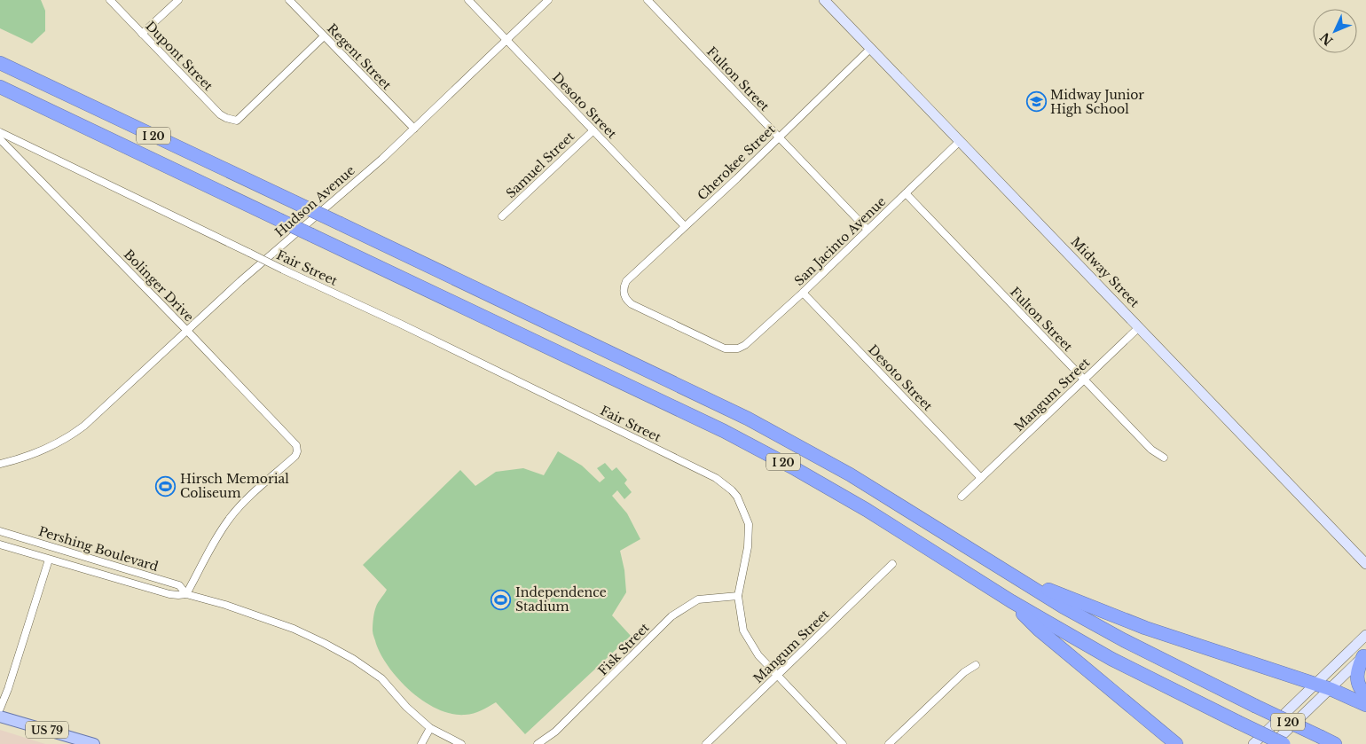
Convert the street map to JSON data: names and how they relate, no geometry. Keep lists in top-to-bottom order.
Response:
{
  "streets": {
    "highway": ["I 20"],
    "main road": ["US 79"],
    "street": [
      "Dupont Street",
      "Regent Street",
      "Fulton Street",
      "Desoto Street",
      "Cherokee Street",
      "Samuel Street",
      "Hudson Avenue",
      "San Jacinto Avenue",
      "Fair Street",
      "Midway Street",
      "Bolinger Drive",
      "Mangum Street",
      "Pershing Boulevard",
      "Fisk Street"
    ]
  },
  "crossings": [
    ["Dupont Street", "Regent Street"],
    ["Regent Street", "Hudson Avenue"],
    ["Fulton Street", "Cherokee Street"],
    ["Fulton Street", "San Jacinto Avenue"],
    ["Fulton Street", "Mangum Street"],
    ["Desoto Street", "Cherokee Street"],
    ["Desoto Street", "Samuel Street"],
    ["Desoto Street", "Hudson Avenue"],
    ["Desoto Street", "San Jacinto Avenue"],
    ["Desoto Street", "Mangum Street"],
    ["Cherokee Street", "San Jacinto Avenue"],
    ["Cherokee Street", "Midway Street"],
    ["Hudson Avenue", "Bolinger Drive"],
    ["San Jacinto Avenue", "Midway Street"],
    ["Fair Street", "Mangum Street"],
    ["Fair Street", "Fisk Street"],
    ["Midway Street", "Mangum Street"],
    ["Bolinger Drive", "Pershing Boulevard"]
  ],
  "places": {
    "school or university": ["Midway Junior High School"],
    "sports": ["Hirsch Memorial Coliseum", "Independence Stadium"]
  },
  "north": "bottom left"
}
